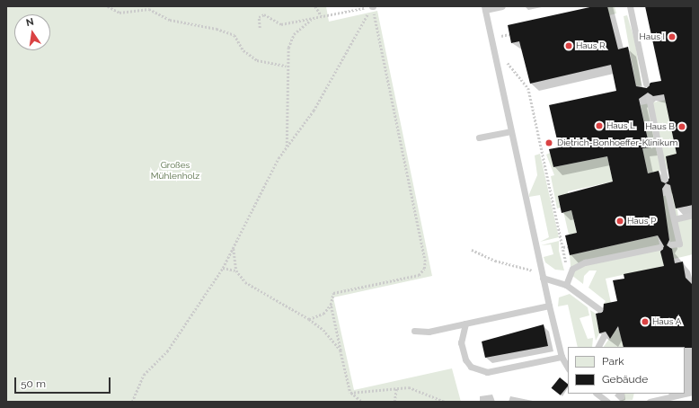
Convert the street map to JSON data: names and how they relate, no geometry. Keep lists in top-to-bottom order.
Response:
{
  "parks": ["Großes Mühlenholz"],
  "places": [
    "Haus I",
    "Haus R",
    "Haus L",
    "Haus B",
    "Dietrich-Bonhoeffer-Klinikum",
    "Haus P",
    "Haus A"
  ],
  "legend": ["Park", "Gebäude"],
  "scale_bar": "50 m",
  "north": "top"
}
